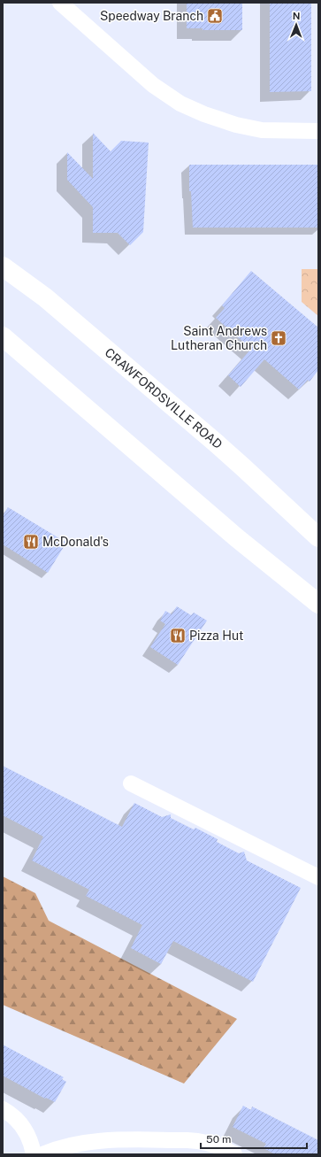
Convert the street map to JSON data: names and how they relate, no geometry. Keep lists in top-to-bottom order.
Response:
{
  "streets": {
    "main road": ["CRAWFORDSVILLE ROAD"]
  },
  "places": {
    "public building": ["Speedway Branch"],
    "church": ["Saint Andrews Lutheran Church"],
    "restaurant": ["McDonald's", "Pizza Hut"]
  },
  "scale_bar": "50 m",
  "north": "top"
}
